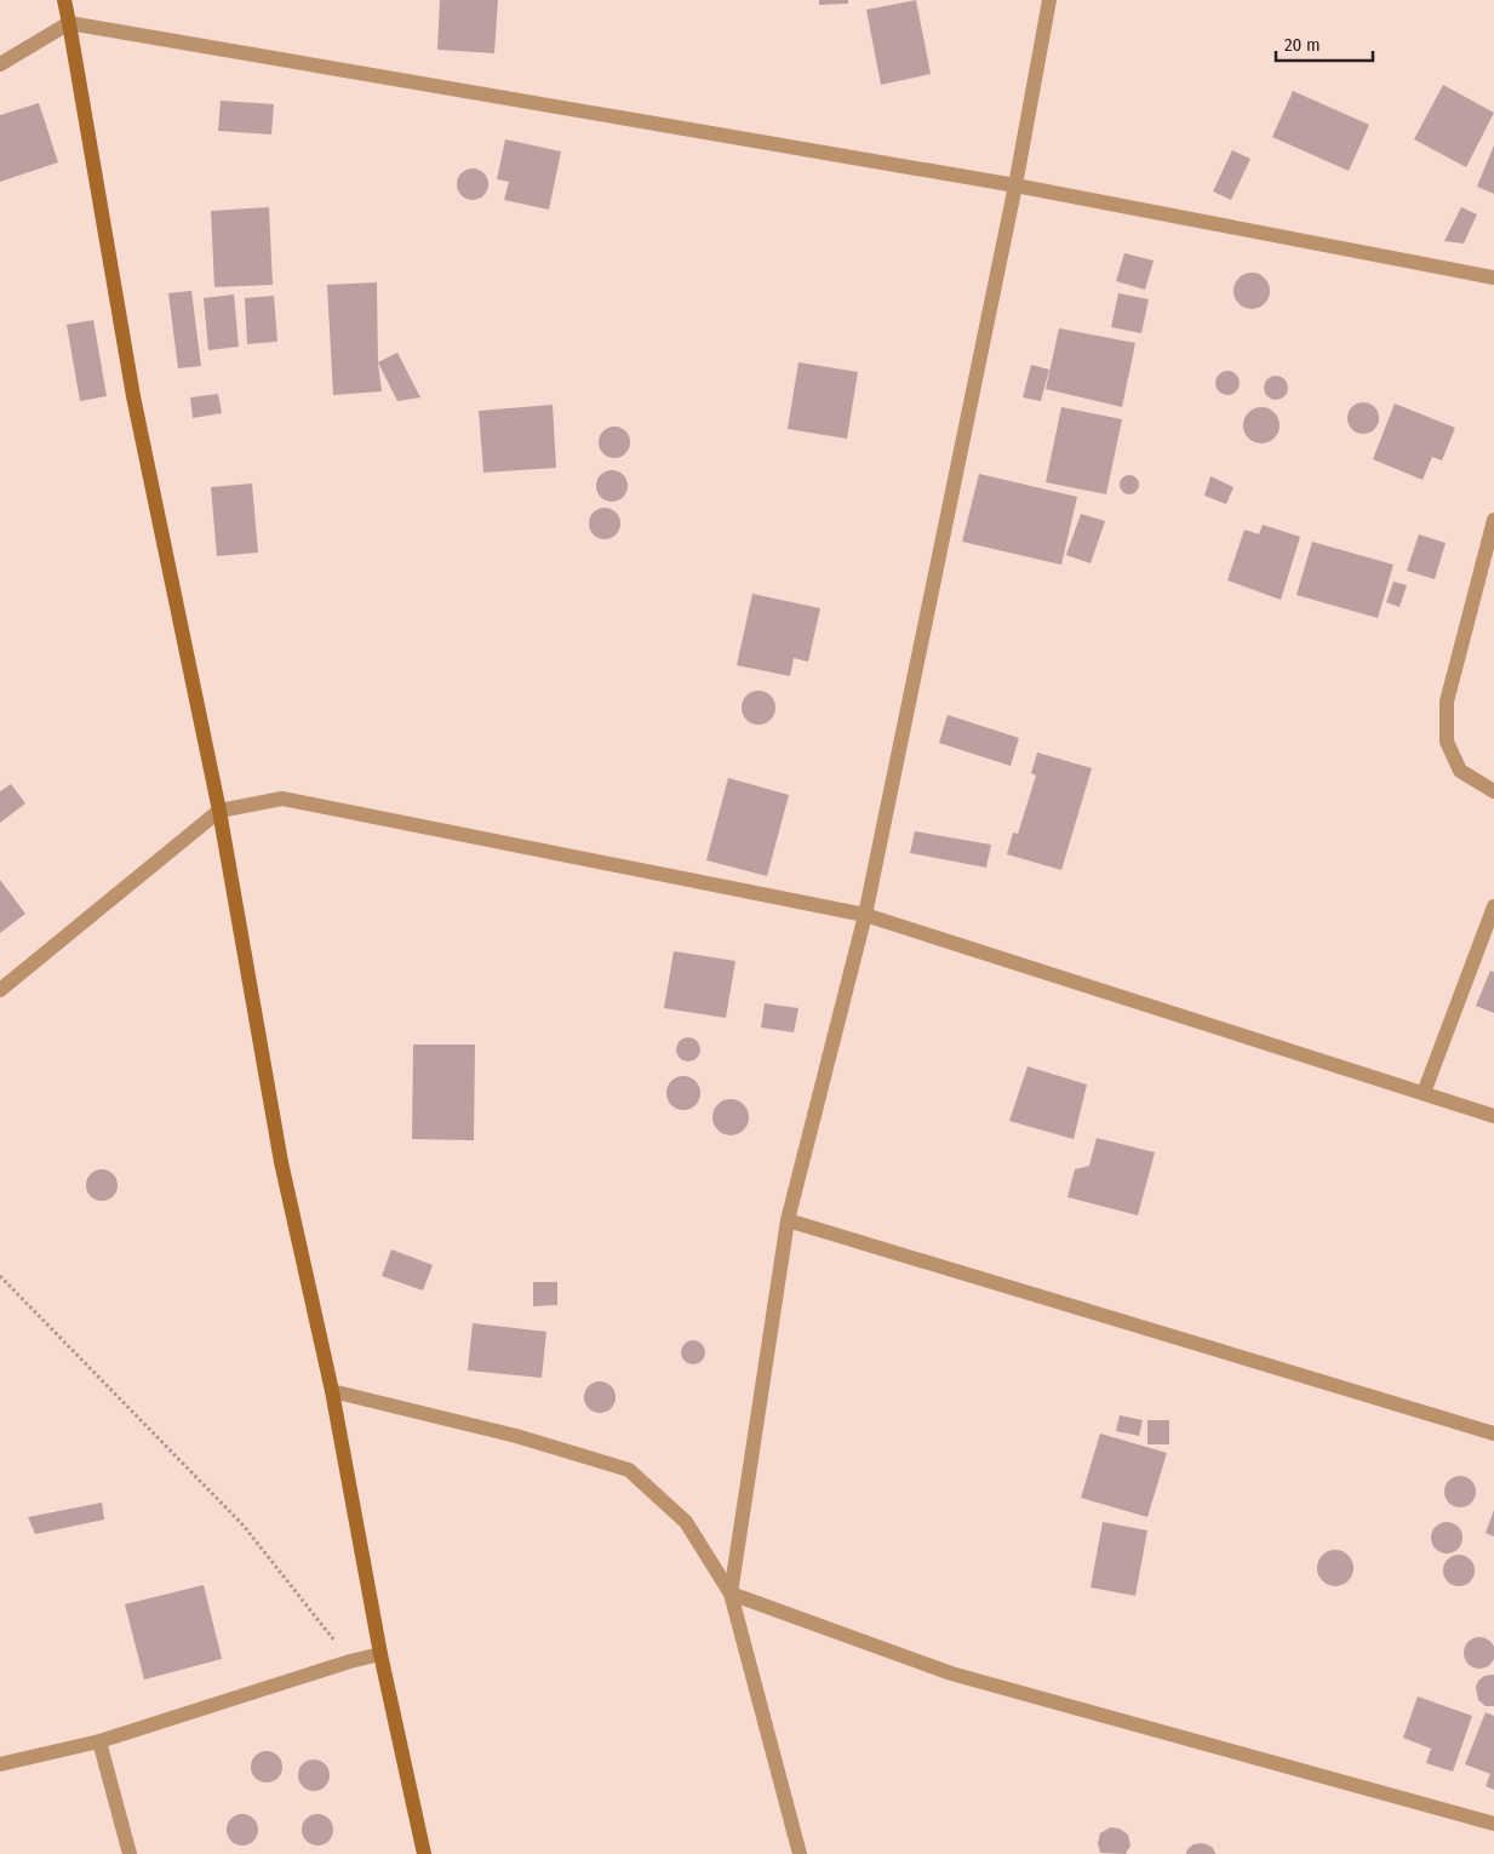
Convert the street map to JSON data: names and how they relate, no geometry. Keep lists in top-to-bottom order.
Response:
{
  "scale_bar": "20 m"
}
